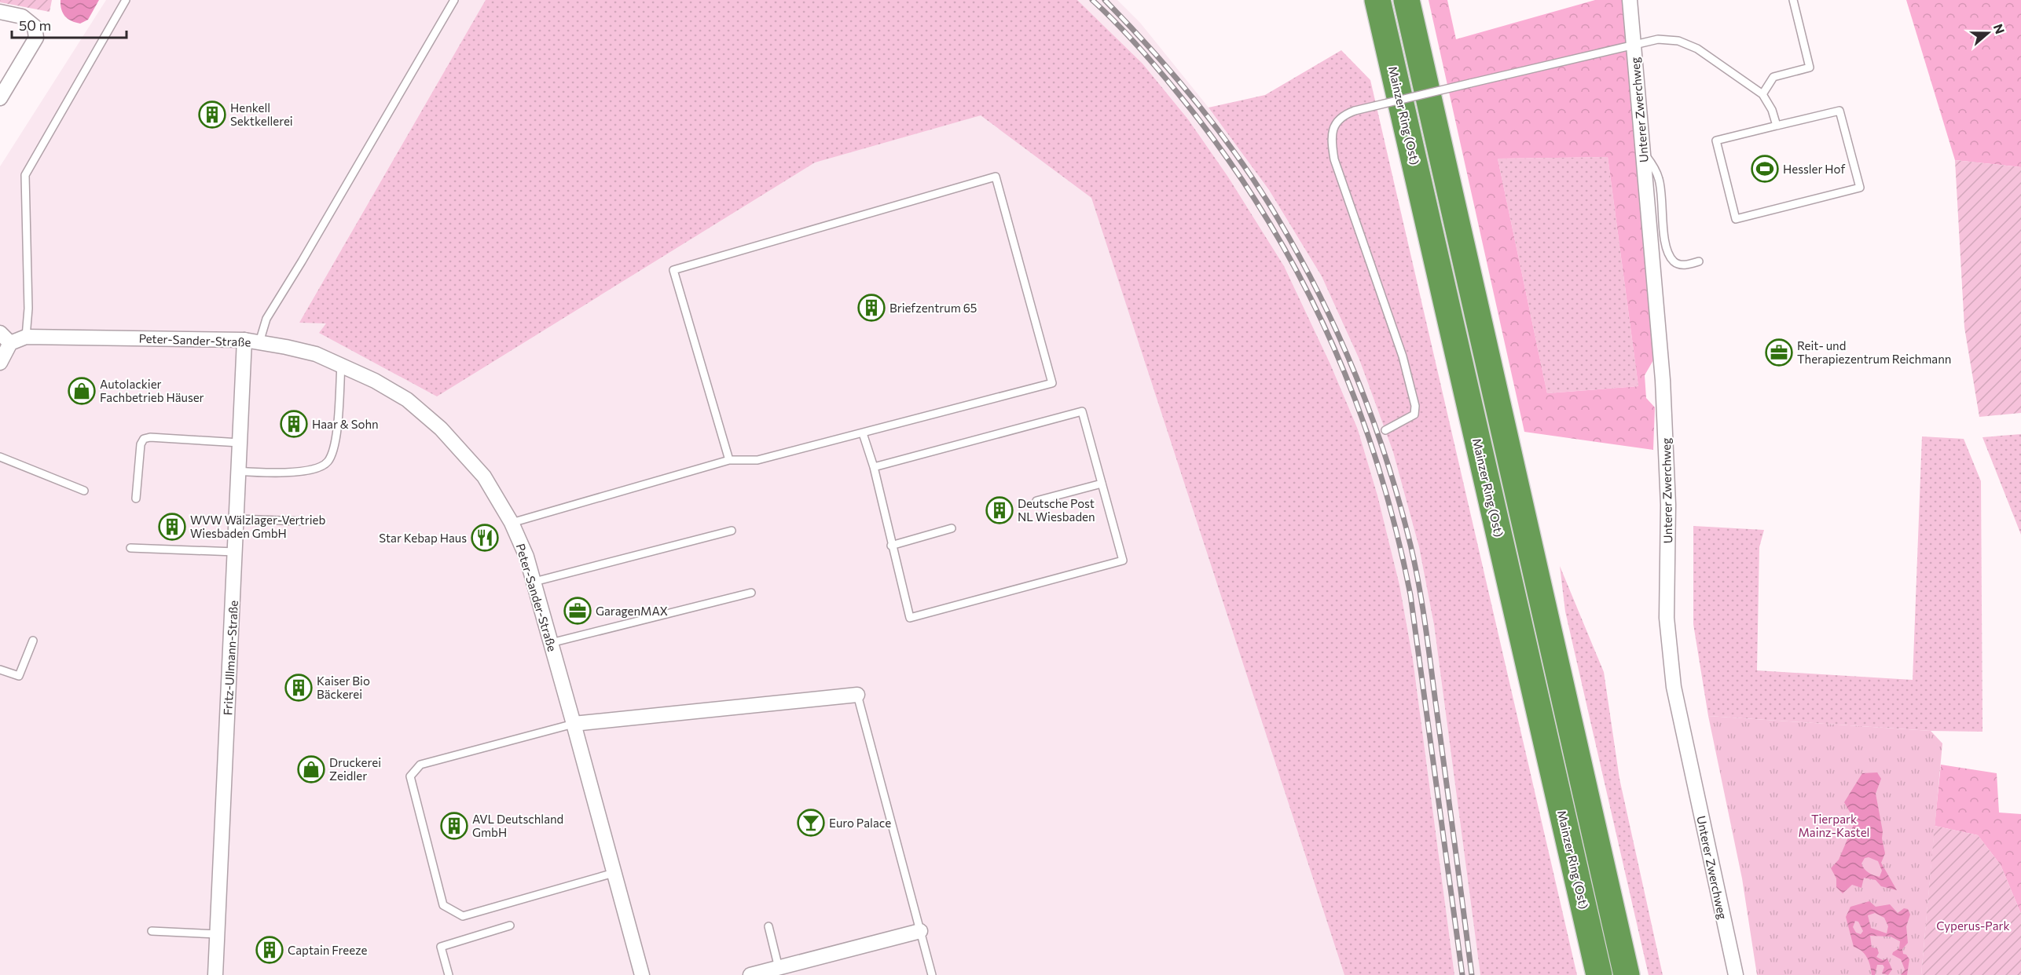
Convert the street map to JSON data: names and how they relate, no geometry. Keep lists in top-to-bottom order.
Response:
{
  "streets": {
    "highway": ["Mainzer Ring (Ost)"],
    "street": ["Unterer Zwerchweg", "Peter-Sander-Straße", "Fritz-Ullmann-Straße"]
  },
  "crossings": [
    ["Peter-Sander-Straße", "Fritz-Ullmann-Straße"]
  ],
  "parks": ["Tierpark Mainz-Kastel", "Cyperus-Park"],
  "places": {
    "building": [
      "Henkell Sektkellerei",
      "Briefzentrum 65",
      "Haar & Sohn",
      "Deutsche Post NL Wiesbaden",
      "WVW Wälzlager-Vertrieb Wiesbaden GmbH",
      "Kaiser Bio Bäckerei",
      "AVL Deutschland GmbH",
      "Captain Freeze"
    ],
    "sports": ["Hessler Hof"],
    "office": ["Reit- und Therapiezentrum Reichmann", "GaragenMAX"],
    "shop": ["Autolackier Fachbetrieb Häuser", "Druckerei Zeidler"],
    "restaurant": ["Star Kebap Haus"],
    "bar": ["Euro Palace"]
  },
  "scale_bar": "50 m",
  "north": "right"
}
